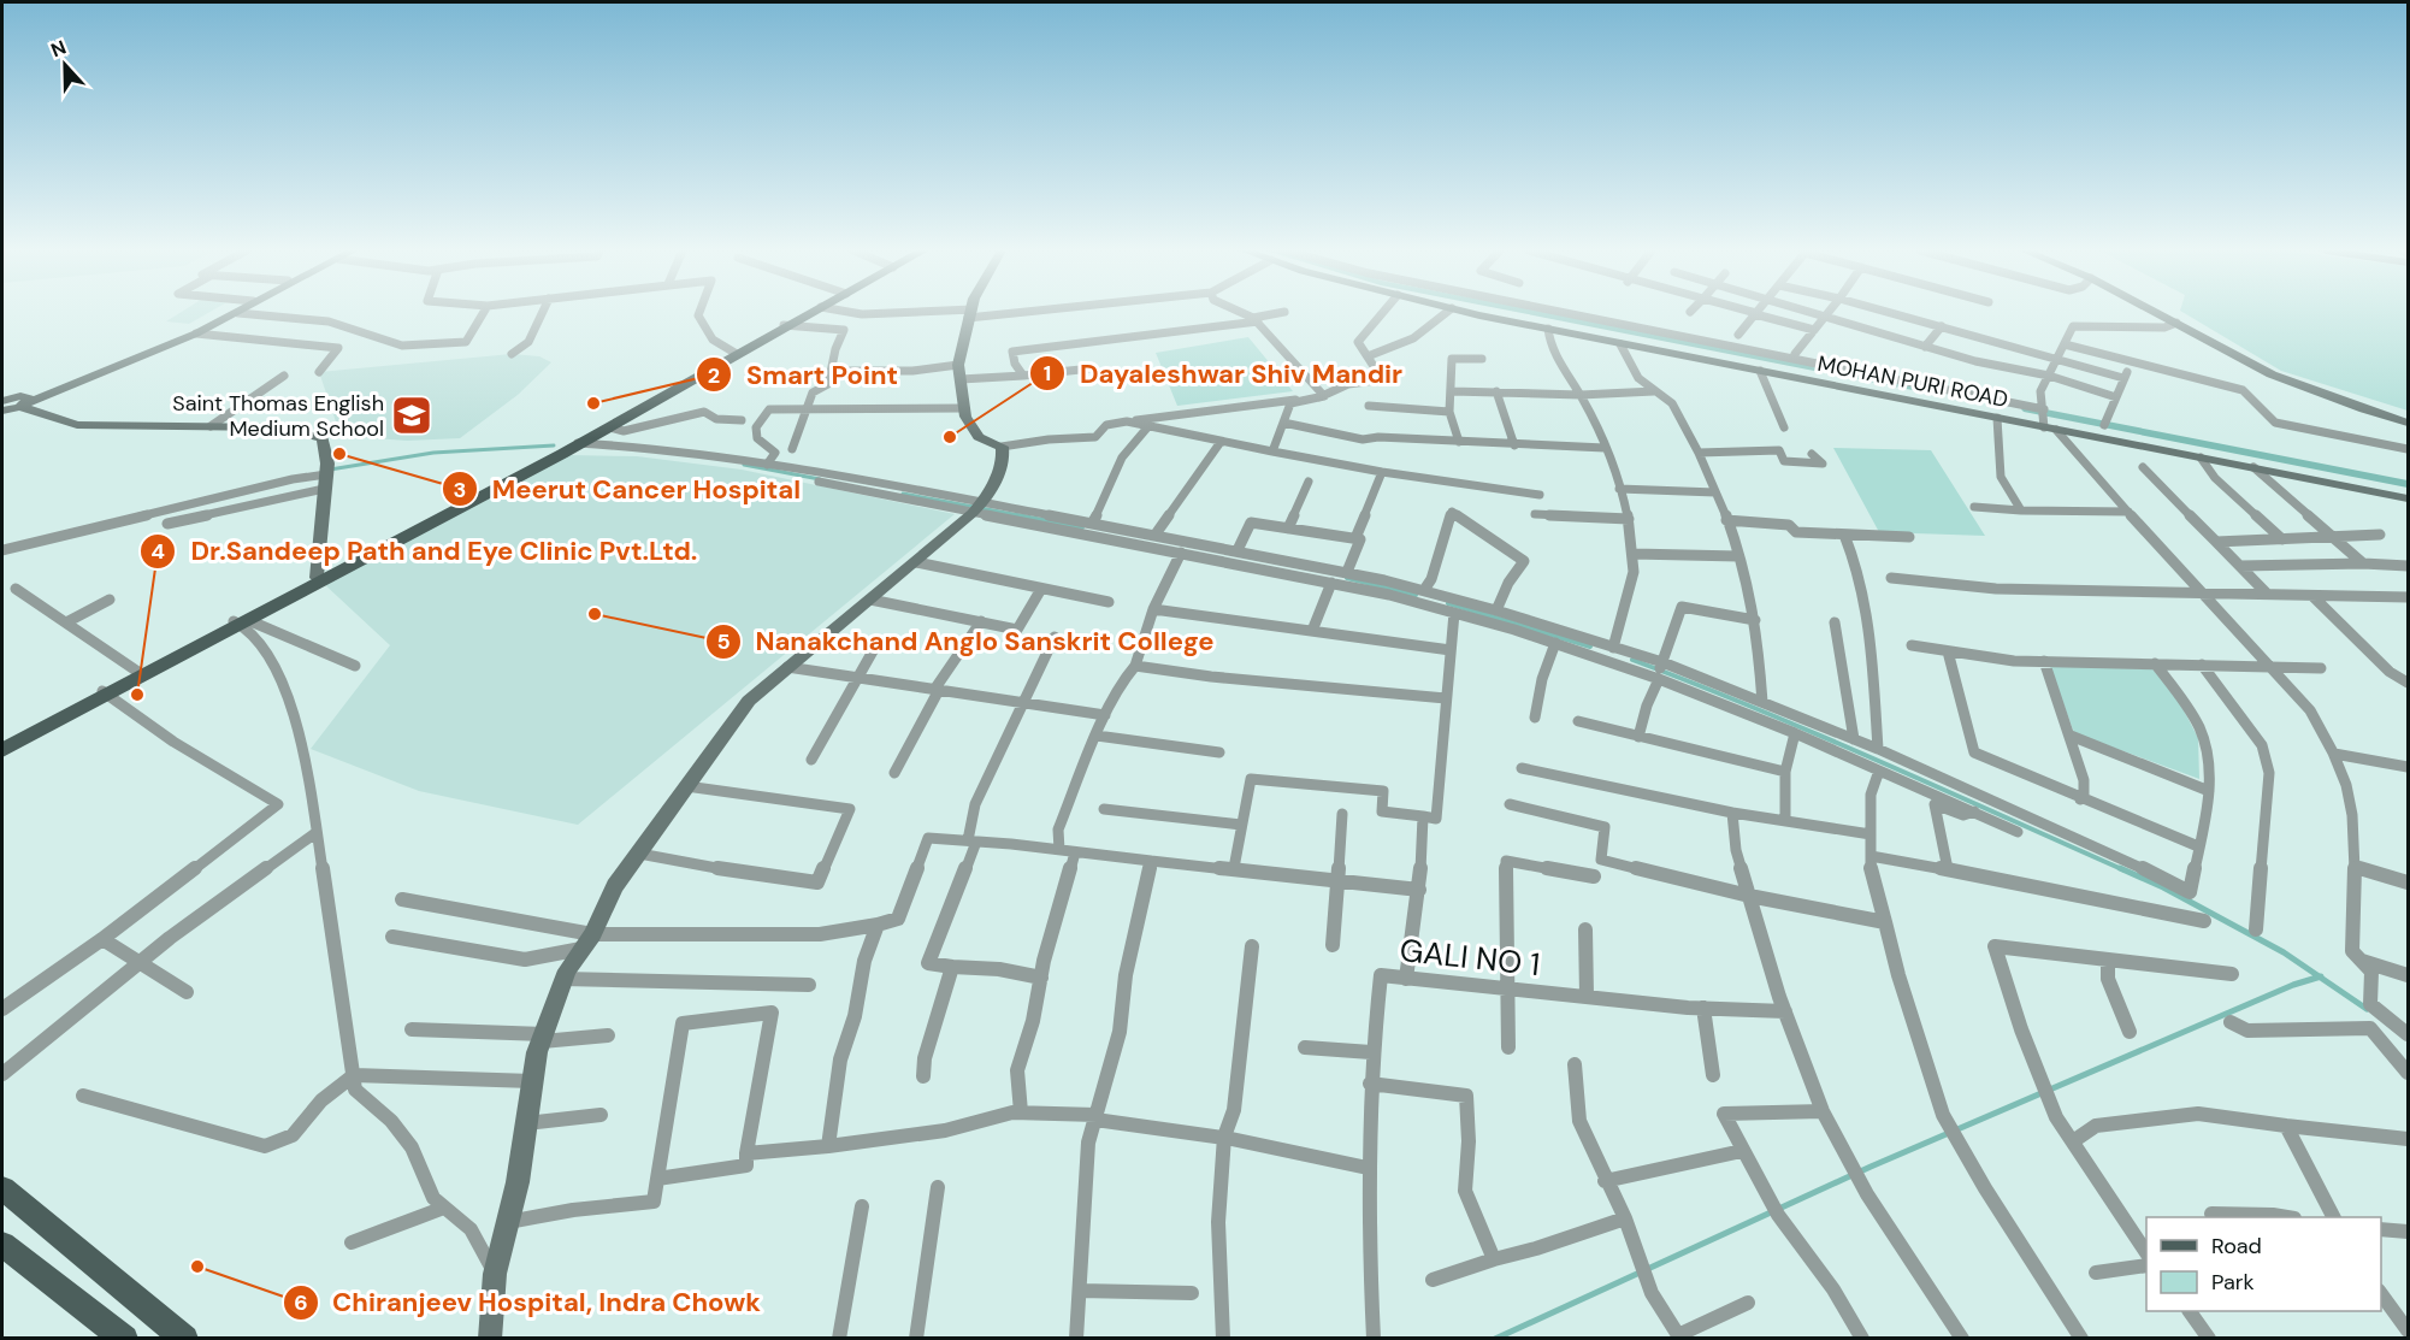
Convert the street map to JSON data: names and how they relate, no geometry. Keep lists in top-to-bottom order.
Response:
{
  "streets": {
    "street": ["MOHAN PURI ROAD", "GALI NO 1"]
  },
  "places": {
    "other": [
      "Smart Point",
      "Dayaleshwar Shiv Mandir",
      "Meerut Cancer Hospital",
      "Nanakchand Anglo Sanskrit College",
      "Dr.Sandeep Path and Eye Clinic Pvt.Ltd.",
      "Chiranjeev Hospital, Indra Chowk"
    ],
    "school or university": ["Saint Thomas English Medium School"]
  },
  "legend": ["Road", "Park"],
  "north": "top"
}
